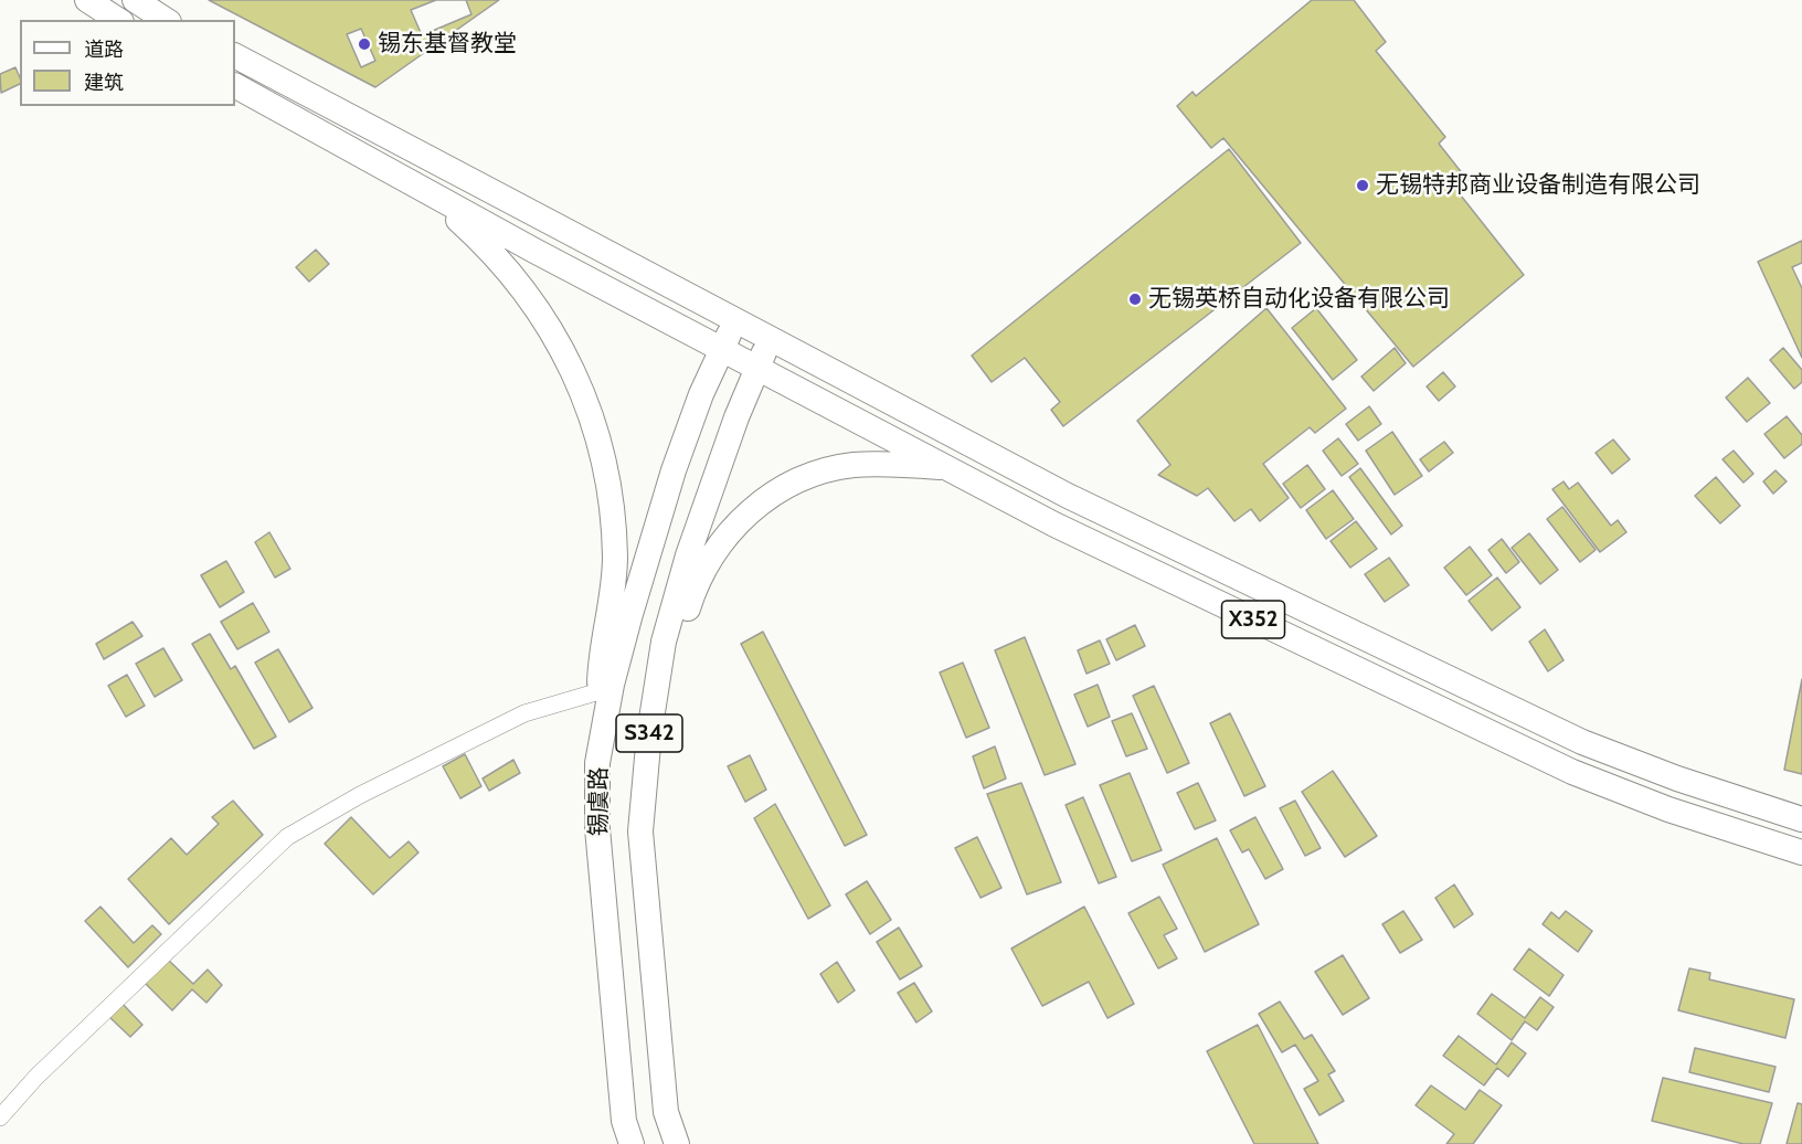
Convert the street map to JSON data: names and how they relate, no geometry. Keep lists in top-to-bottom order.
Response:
{
  "streets": {
    "main road": ["X352", "S342", "锡虞路"]
  },
  "crossings": [
    ["X352", "锡虞路"]
  ],
  "places": ["锡东基督教堂", "无锡特邦商业设备制造有限公司", "无锡英桥自动化设备有限公司"],
  "legend": ["道路", "建筑"]
}
